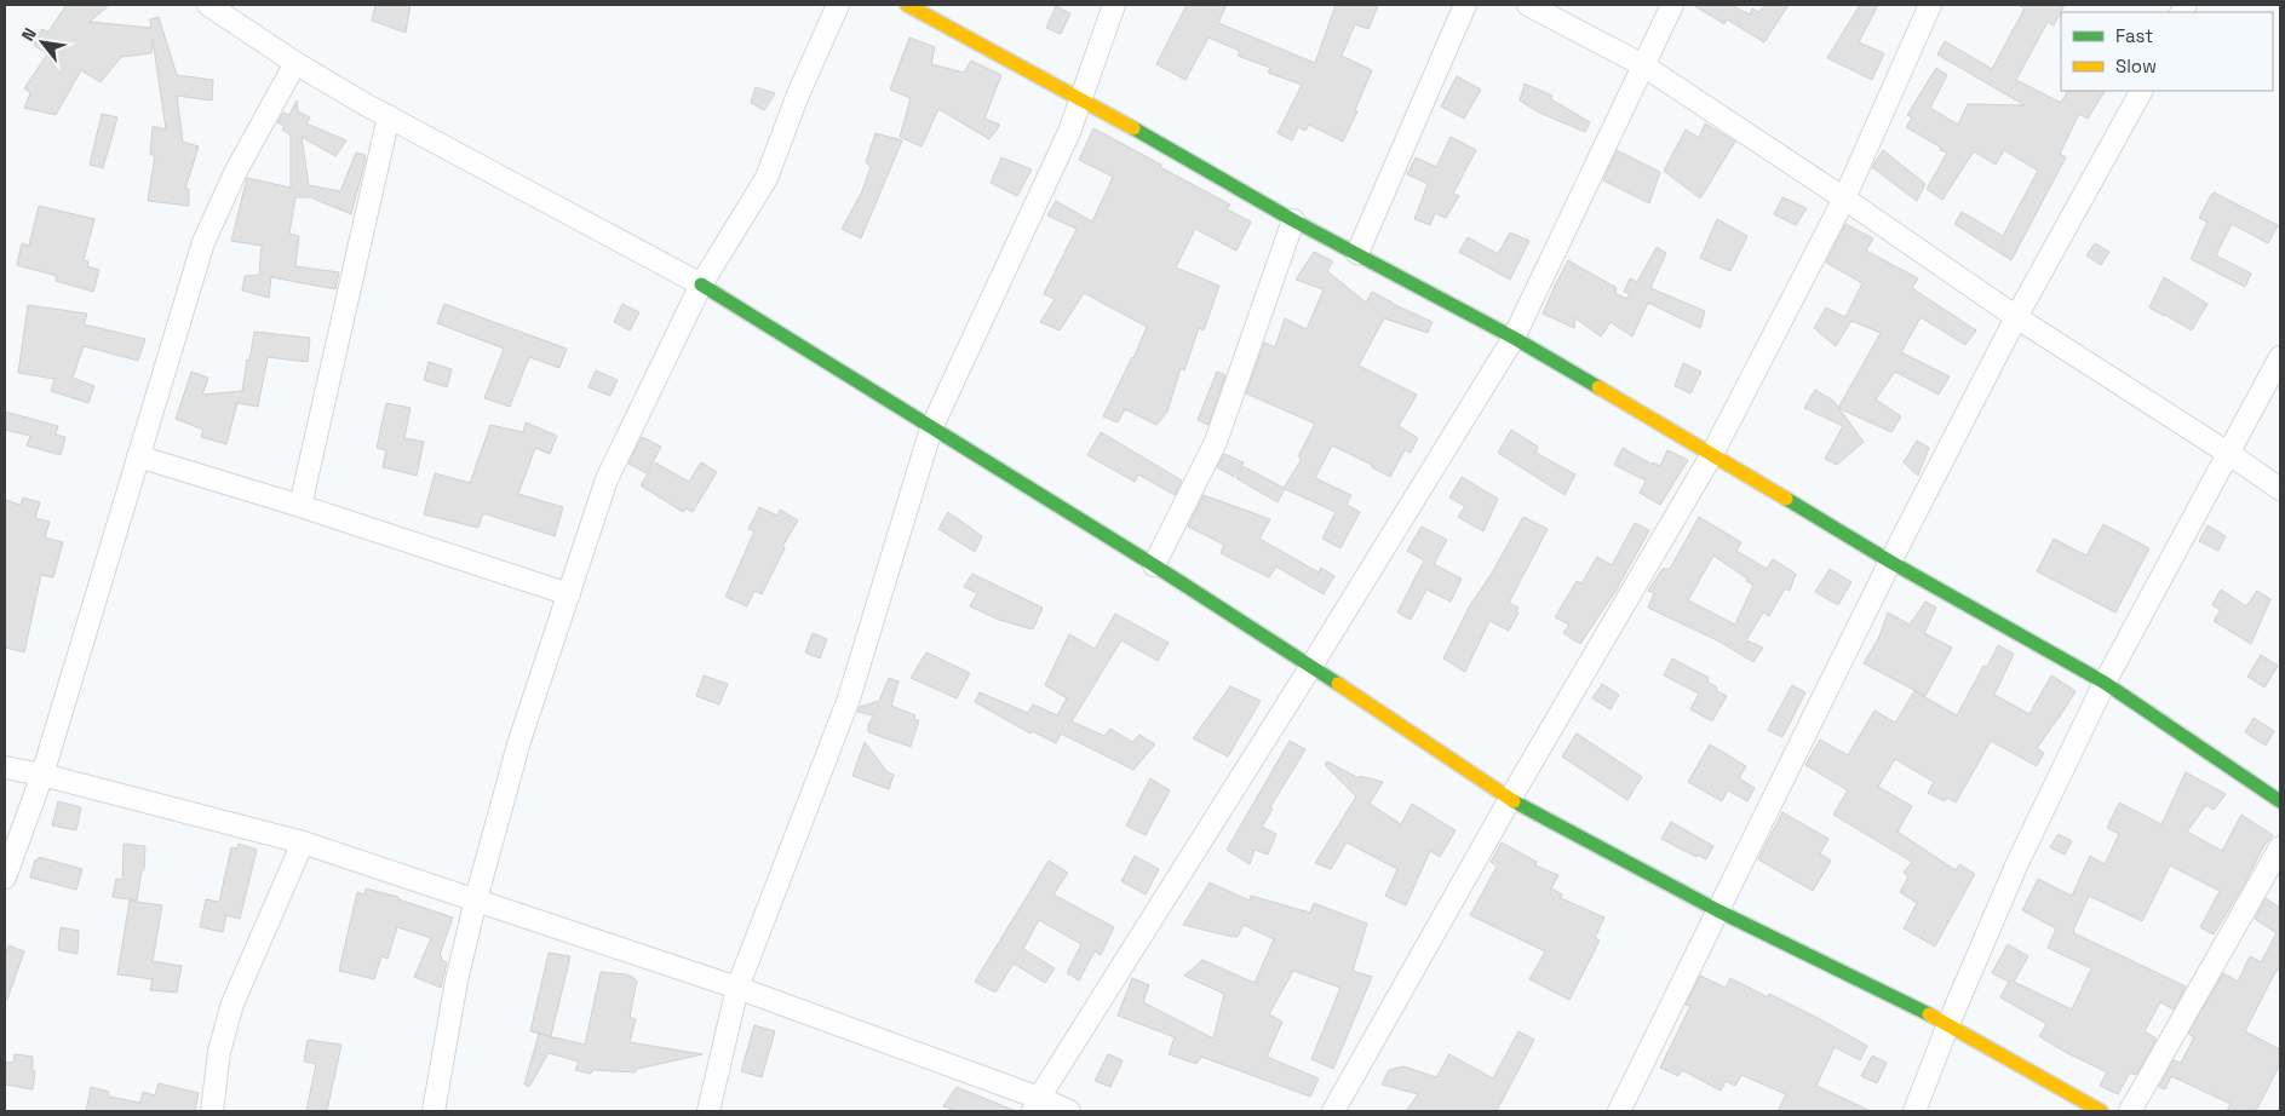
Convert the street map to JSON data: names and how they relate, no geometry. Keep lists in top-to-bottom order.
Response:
{
  "legend": ["Fast", "Slow"],
  "north": "top left"
}
